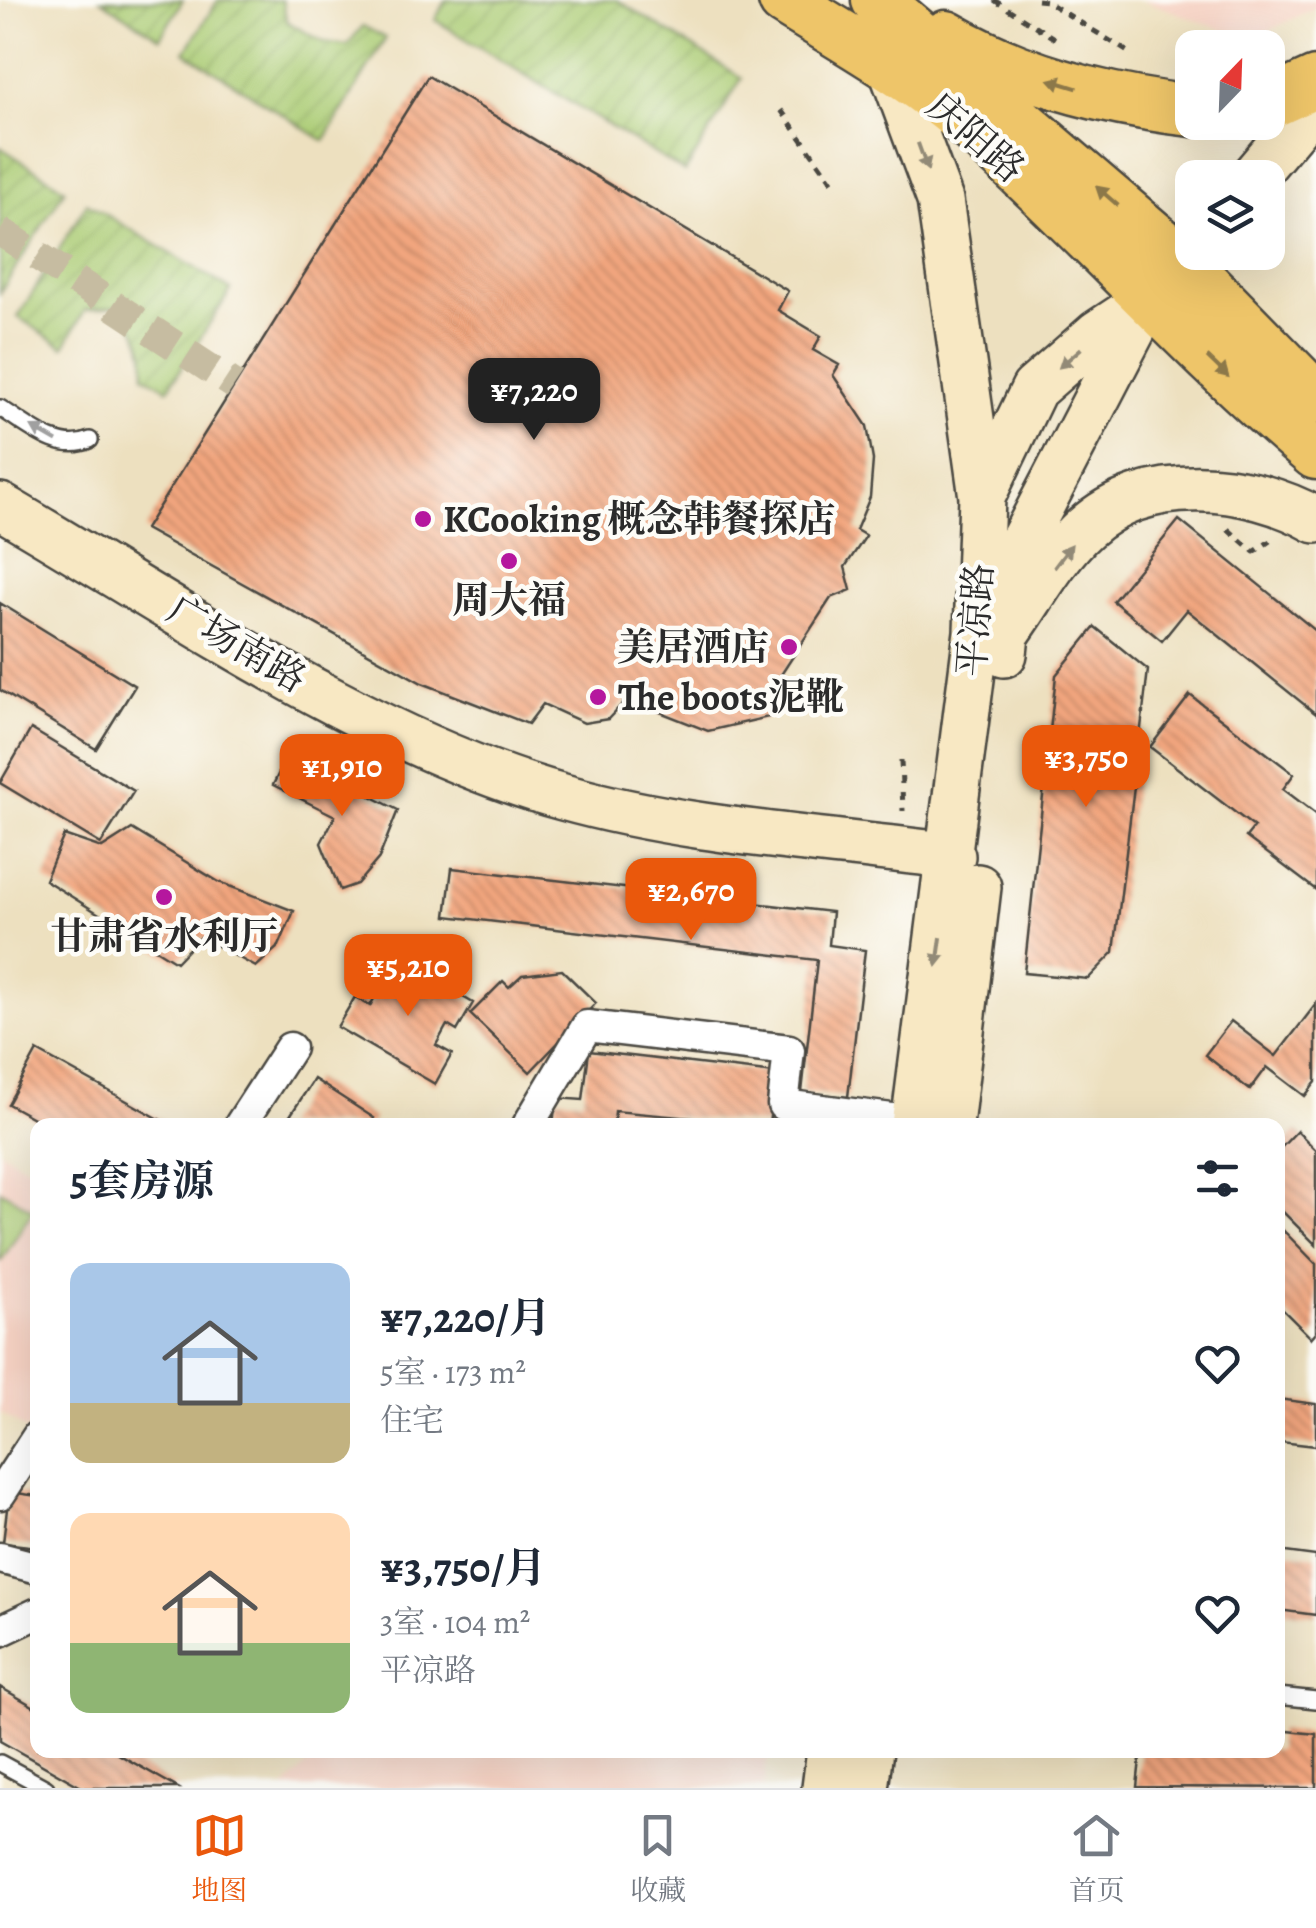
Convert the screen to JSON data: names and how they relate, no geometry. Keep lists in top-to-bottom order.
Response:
{
  "streets": {
    "main road": ["庆阳路", "平凉路"],
    "street": ["广场南路"]
  },
  "crossings": [
    ["庆阳路", "平凉路"],
    ["平凉路", "广场南路"]
  ],
  "places": [
    "KCooking 概念韩餐探店",
    "周大福",
    "美居酒店",
    "The boots泥靴",
    "甘肃省水利厅"
  ],
  "north": "top right",
  "page": {
    "price": [
      "¥7,220",
      "¥3,750",
      "¥1,910",
      "¥2,670",
      "¥5,210"
    ],
    "heading": "5套房源",
    "list": [
      {
        "name": "¥7,220/月",
        "note": "5室 · 173 m² · 住宅"
      },
      {
        "name": "¥3,750/月",
        "note": "3室 · 104 m² · 平凉路"
      }
    ],
    "tabs": ["地图", "收藏", "首页"]
  }
}
